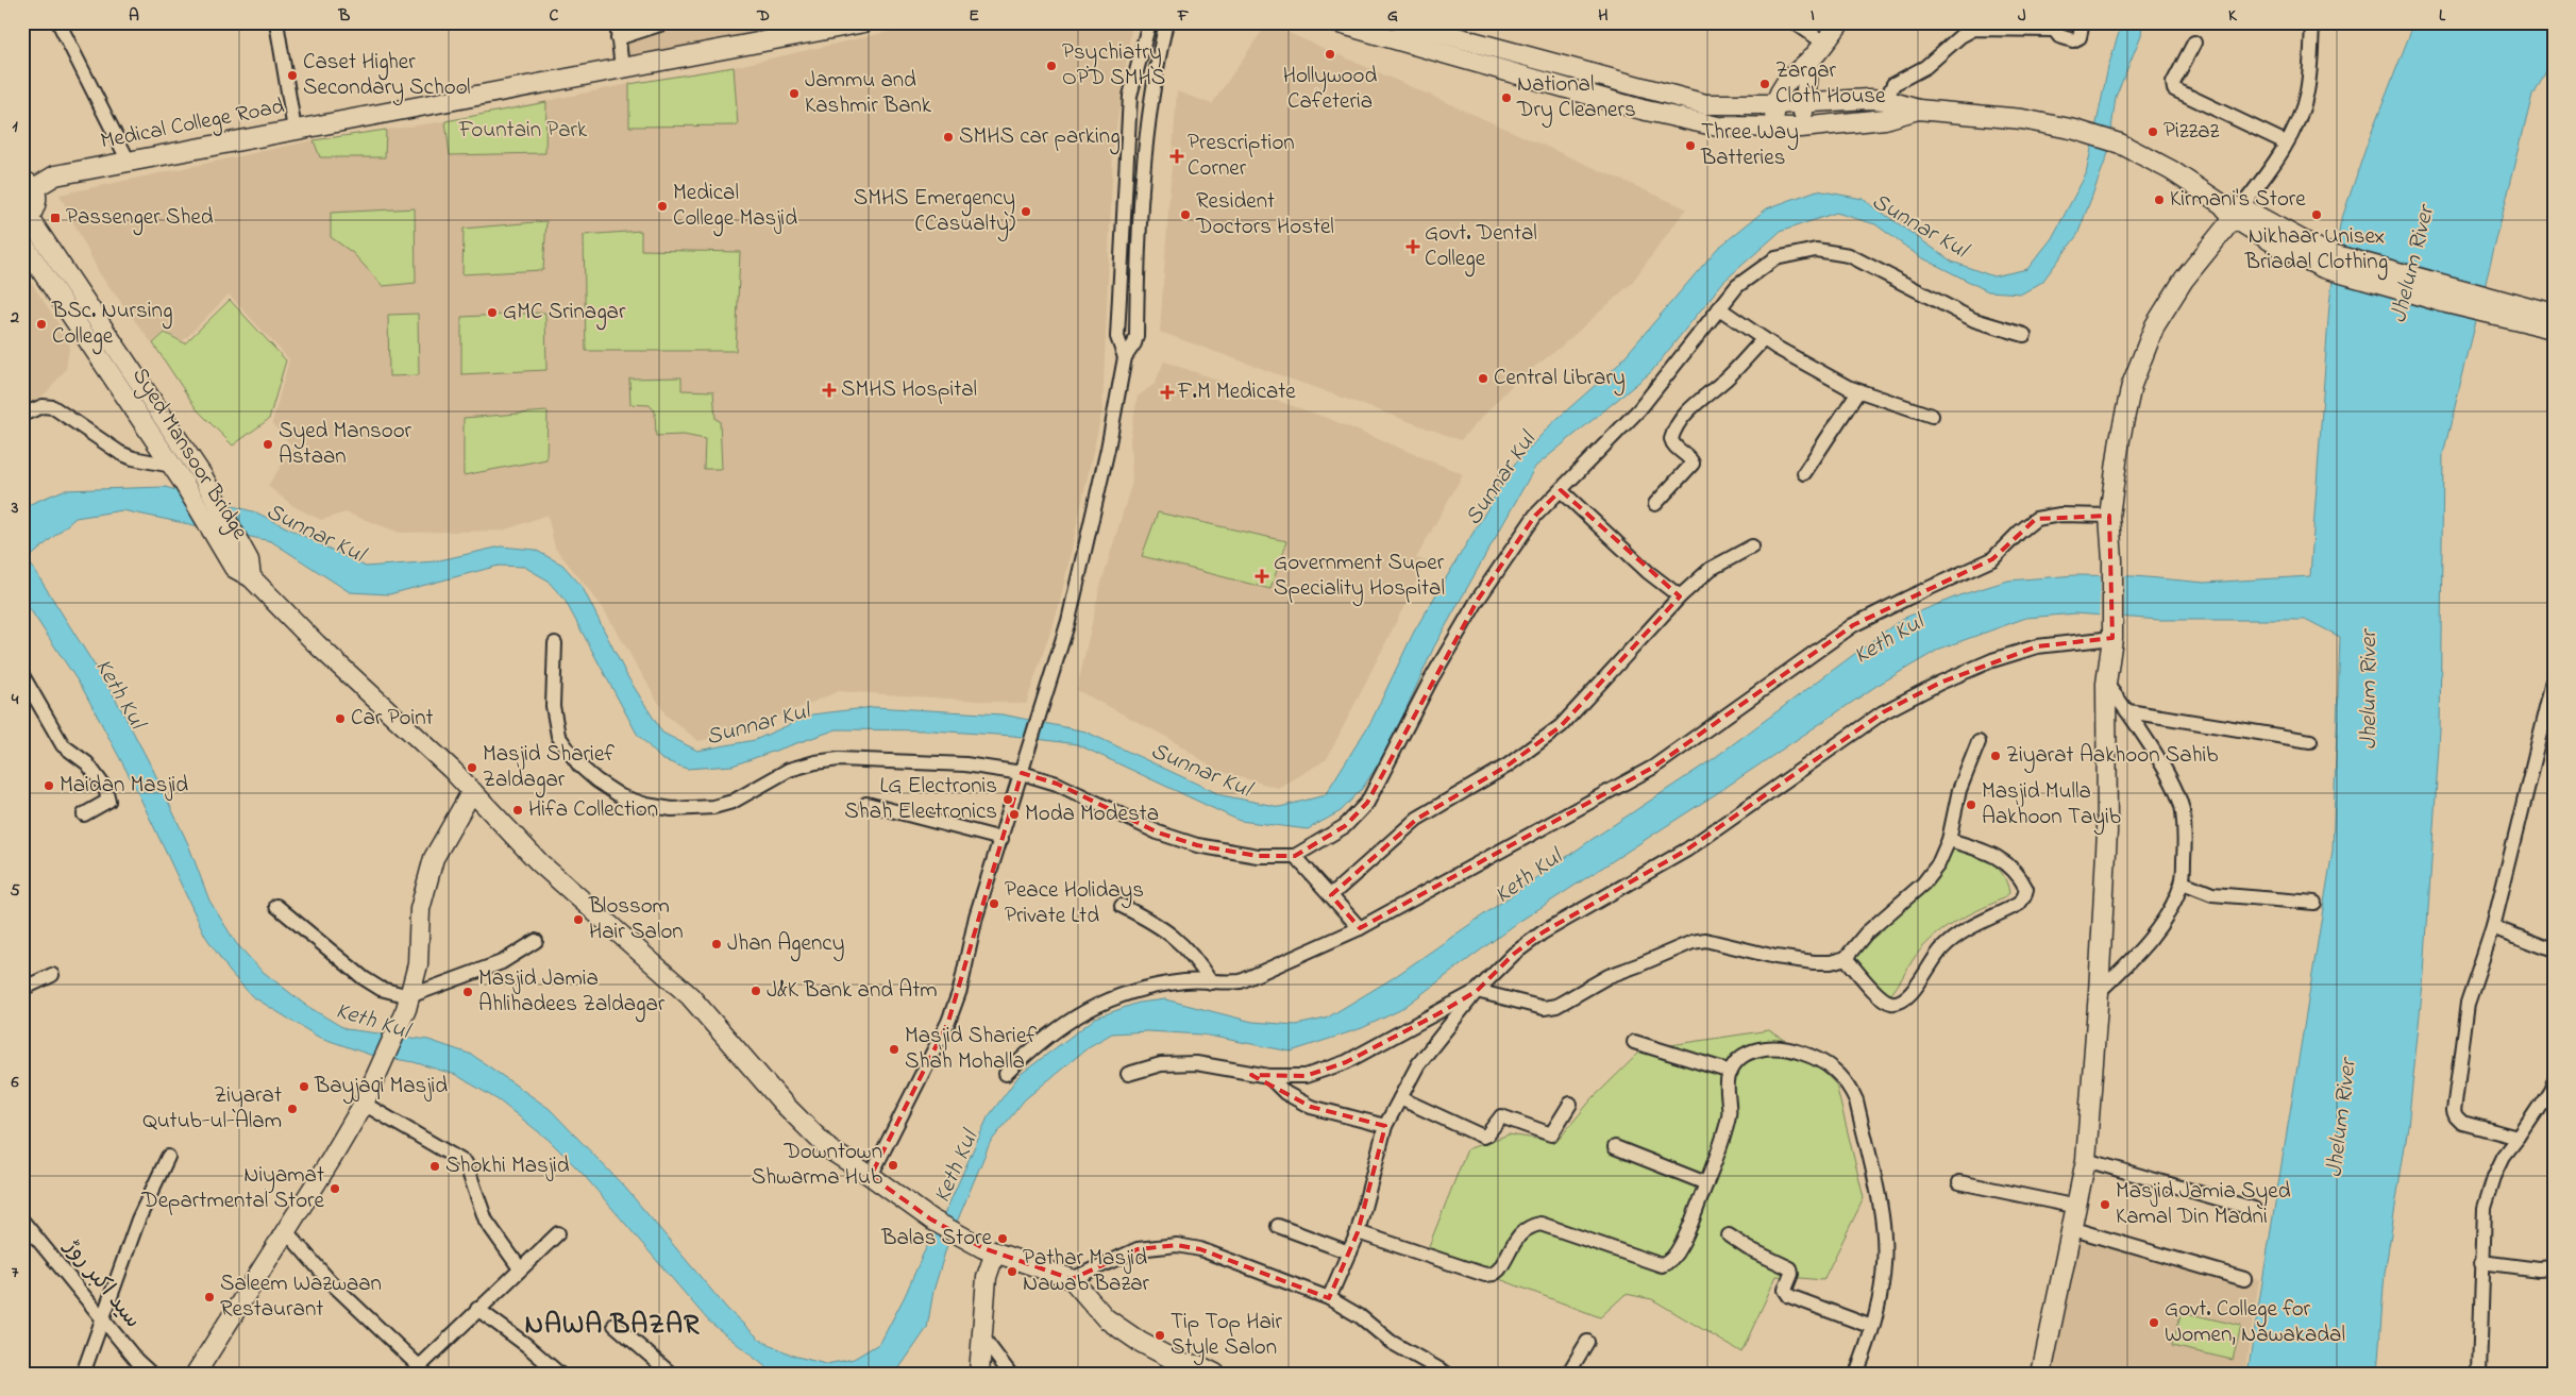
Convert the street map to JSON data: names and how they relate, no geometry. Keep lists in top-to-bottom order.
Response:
{
  "streets": {
    "main road": ["Medical College Road", "Syed Mansoor Bridge"],
    "street": ["سید اکبر روڑ"]
  },
  "districts": ["NAWA BAZAR"],
  "water": ["Sunnar Kul", "Jhelum River", "Keth Kul"],
  "parks": ["Fountain Park"],
  "places": {
    "other": [
      "Hollywood Cafeteria",
      "Psychiatry OPD SMHS",
      "Caset Higher Secondary School",
      "Zargar Cloth House",
      "Jammu and Kashmir Bank",
      "National Dry Cleaners",
      "Pizzaz",
      "SMHS car parking",
      "Three Way Batteries",
      "Kirmani's Store",
      "Medical College Masjid",
      "SMHS Emergency (Casualty)",
      "Resident Doctors Hostel",
      "Nikhaar Unisex Briadal Clothing",
      "GMC Srinagar",
      "BSc. Nursing College",
      "Central Library",
      "Syed Mansoor Astaan",
      "Car Point",
      "Ziyarat Aakhoon Sahib",
      "Masjid Sharief Zaldagar",
      "Maidan Masjid",
      "LG Electronis Shah Electronics",
      "Masjid Mulla Aakhoon Tayib",
      "Hifa Collection",
      "Moda Modesta",
      "Peace Holidays Private Ltd",
      "Blossom Hair Salon",
      "Jhan Agency",
      "J&K Bank and Atm",
      "Masjid Jamia Ahlihadees Zaldagar",
      "Masjid Sharief Shah Mohalla",
      "Bayjaqi Masjid",
      "Ziyarat Qutub-ul-Alam",
      "Downtown Shwarma Hub",
      "Shokhi Masjid",
      "Niyamat Departmental Store",
      "Masjid Jamia Syed Kamal Din Madni",
      "Balas Store",
      "Pathar Masjid Nawab Bazar",
      "Saleem Wazwaan Restaurant",
      "Govt. College for Women, Nawakadal",
      "Tip Top Hair Style Salon"
    ],
    "health": [
      "Prescription Corner",
      "Govt. Dental College",
      "SMHS Hospital",
      "F.M Medicate",
      "Government Super Speciality Hospital"
    ],
    "transit": ["Passenger Shed"]
  },
  "grid": {
    "columns": [
      "A",
      "B",
      "C",
      "D",
      "E",
      "F",
      "G",
      "H",
      "I",
      "J",
      "K",
      "L"
    ],
    "rows": [
      "1",
      "2",
      "3",
      "4",
      "5",
      "6",
      "7"
    ]
  }
}
